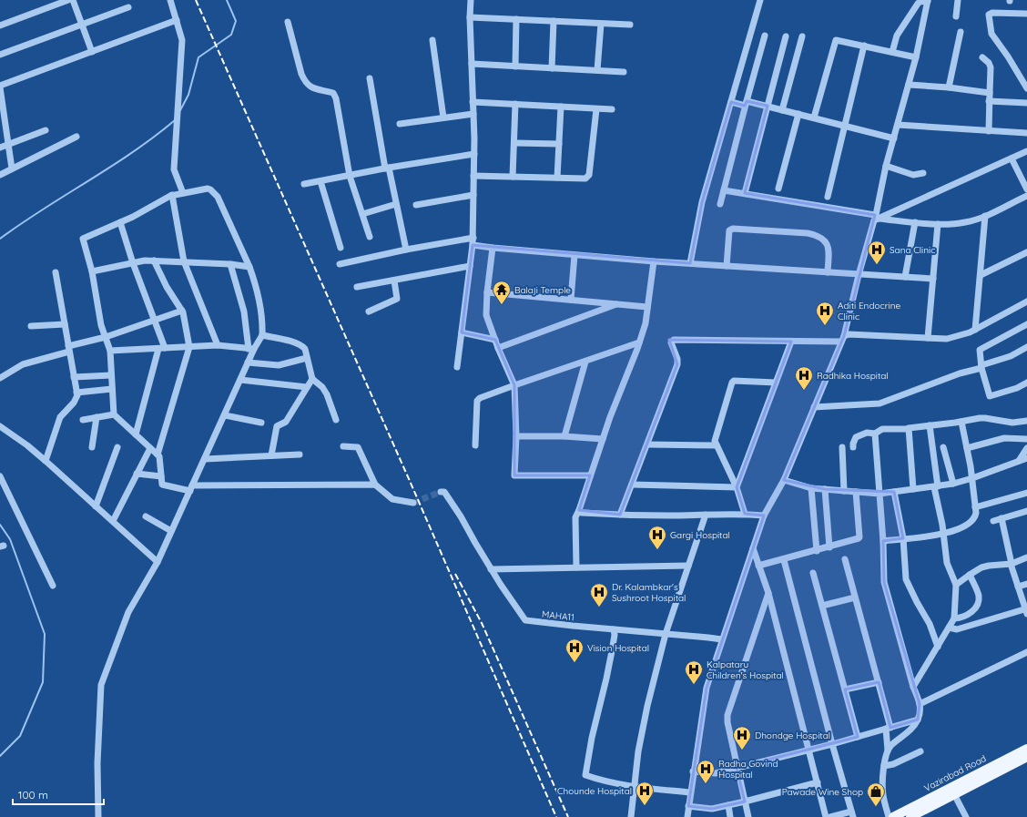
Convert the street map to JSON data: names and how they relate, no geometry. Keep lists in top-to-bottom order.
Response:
{
  "streets": {
    "main road": ["Vazirabad Road"],
    "street": ["MAHA11"]
  },
  "places": {
    "hospital": [
      "Sana Clinic",
      "Aditi Endocrine Clinic",
      "Radhika Hospital",
      "Gargi Hospital",
      "Dr. Kalambkar's Sushroot Hospital",
      "Vision Hospital",
      "Kalpataru Children's Hospital",
      "Dhondge Hospital",
      "Radha Govind Hospital",
      "Chounde Hospital"
    ],
    "temple": ["Balaji Temple"],
    "shop": ["Pawade Wine Shop"]
  },
  "scale_bar": "100 m"
}
